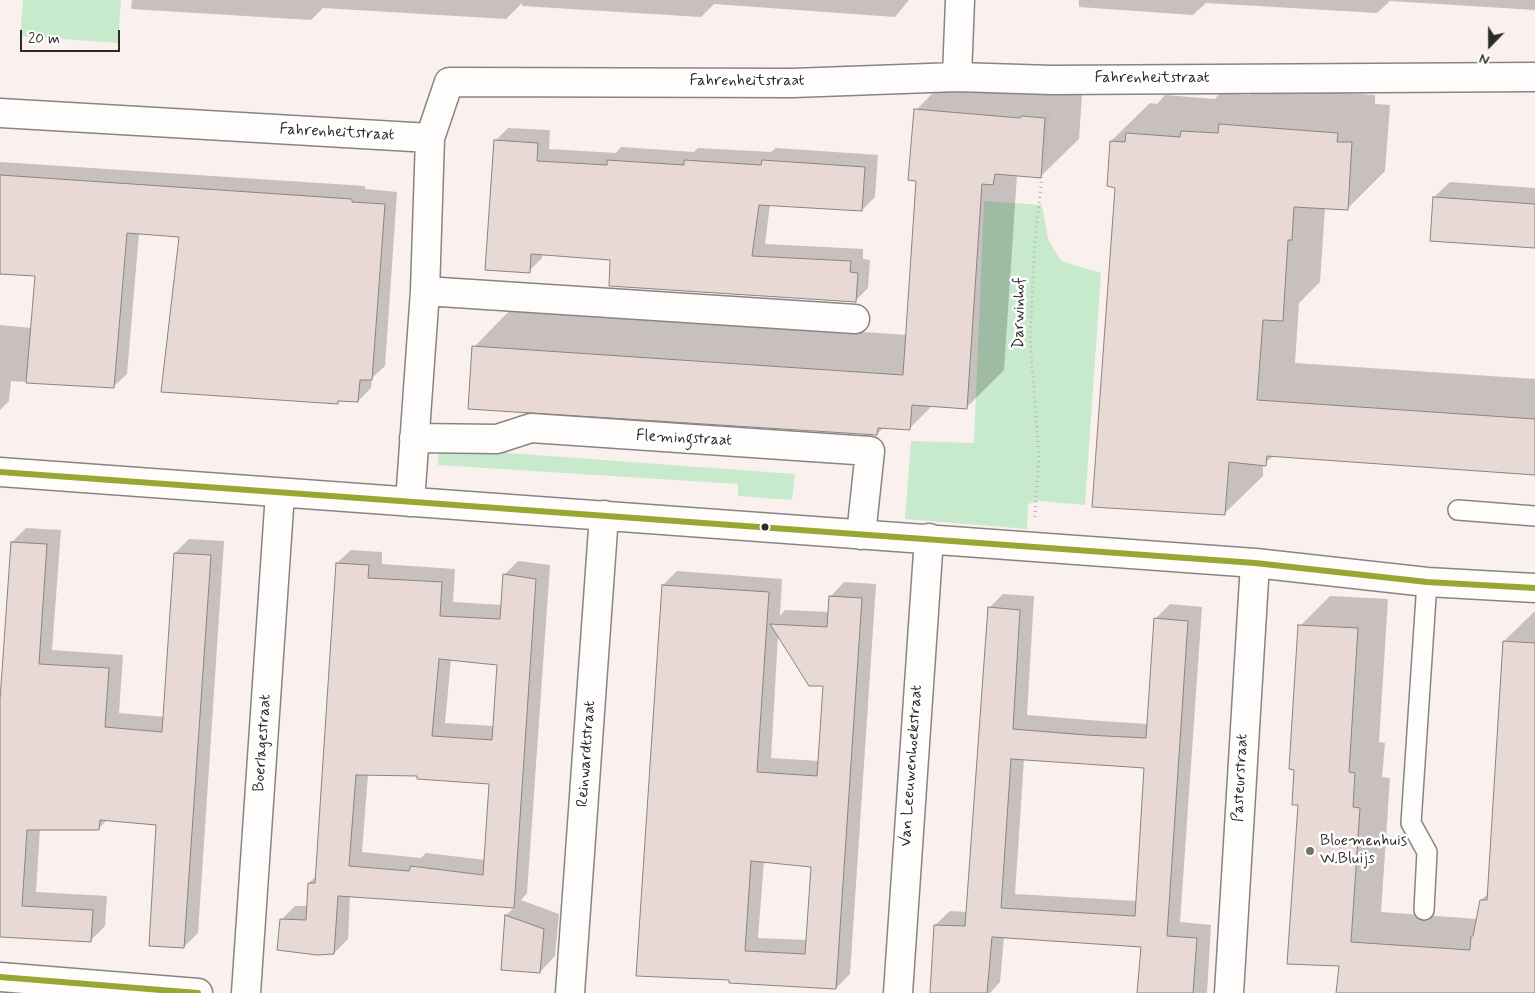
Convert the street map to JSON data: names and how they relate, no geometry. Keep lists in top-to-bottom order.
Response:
{
  "streets": {
    "street": [
      "Fahrenheitstraat",
      "Flemingstraat",
      "Boerlagestraat",
      "Reinwardtstraat",
      "Van Leeuwenhoekstraat",
      "Pasteurstraat"
    ],
    "path": ["Darwinhof"]
  },
  "crossings": [
    ["Fahrenheitstraat", "Darwinhof"]
  ],
  "places": ["Bloemenhuis W.Bluijs"],
  "scale_bar": "20 m",
  "north": "bottom"
}
